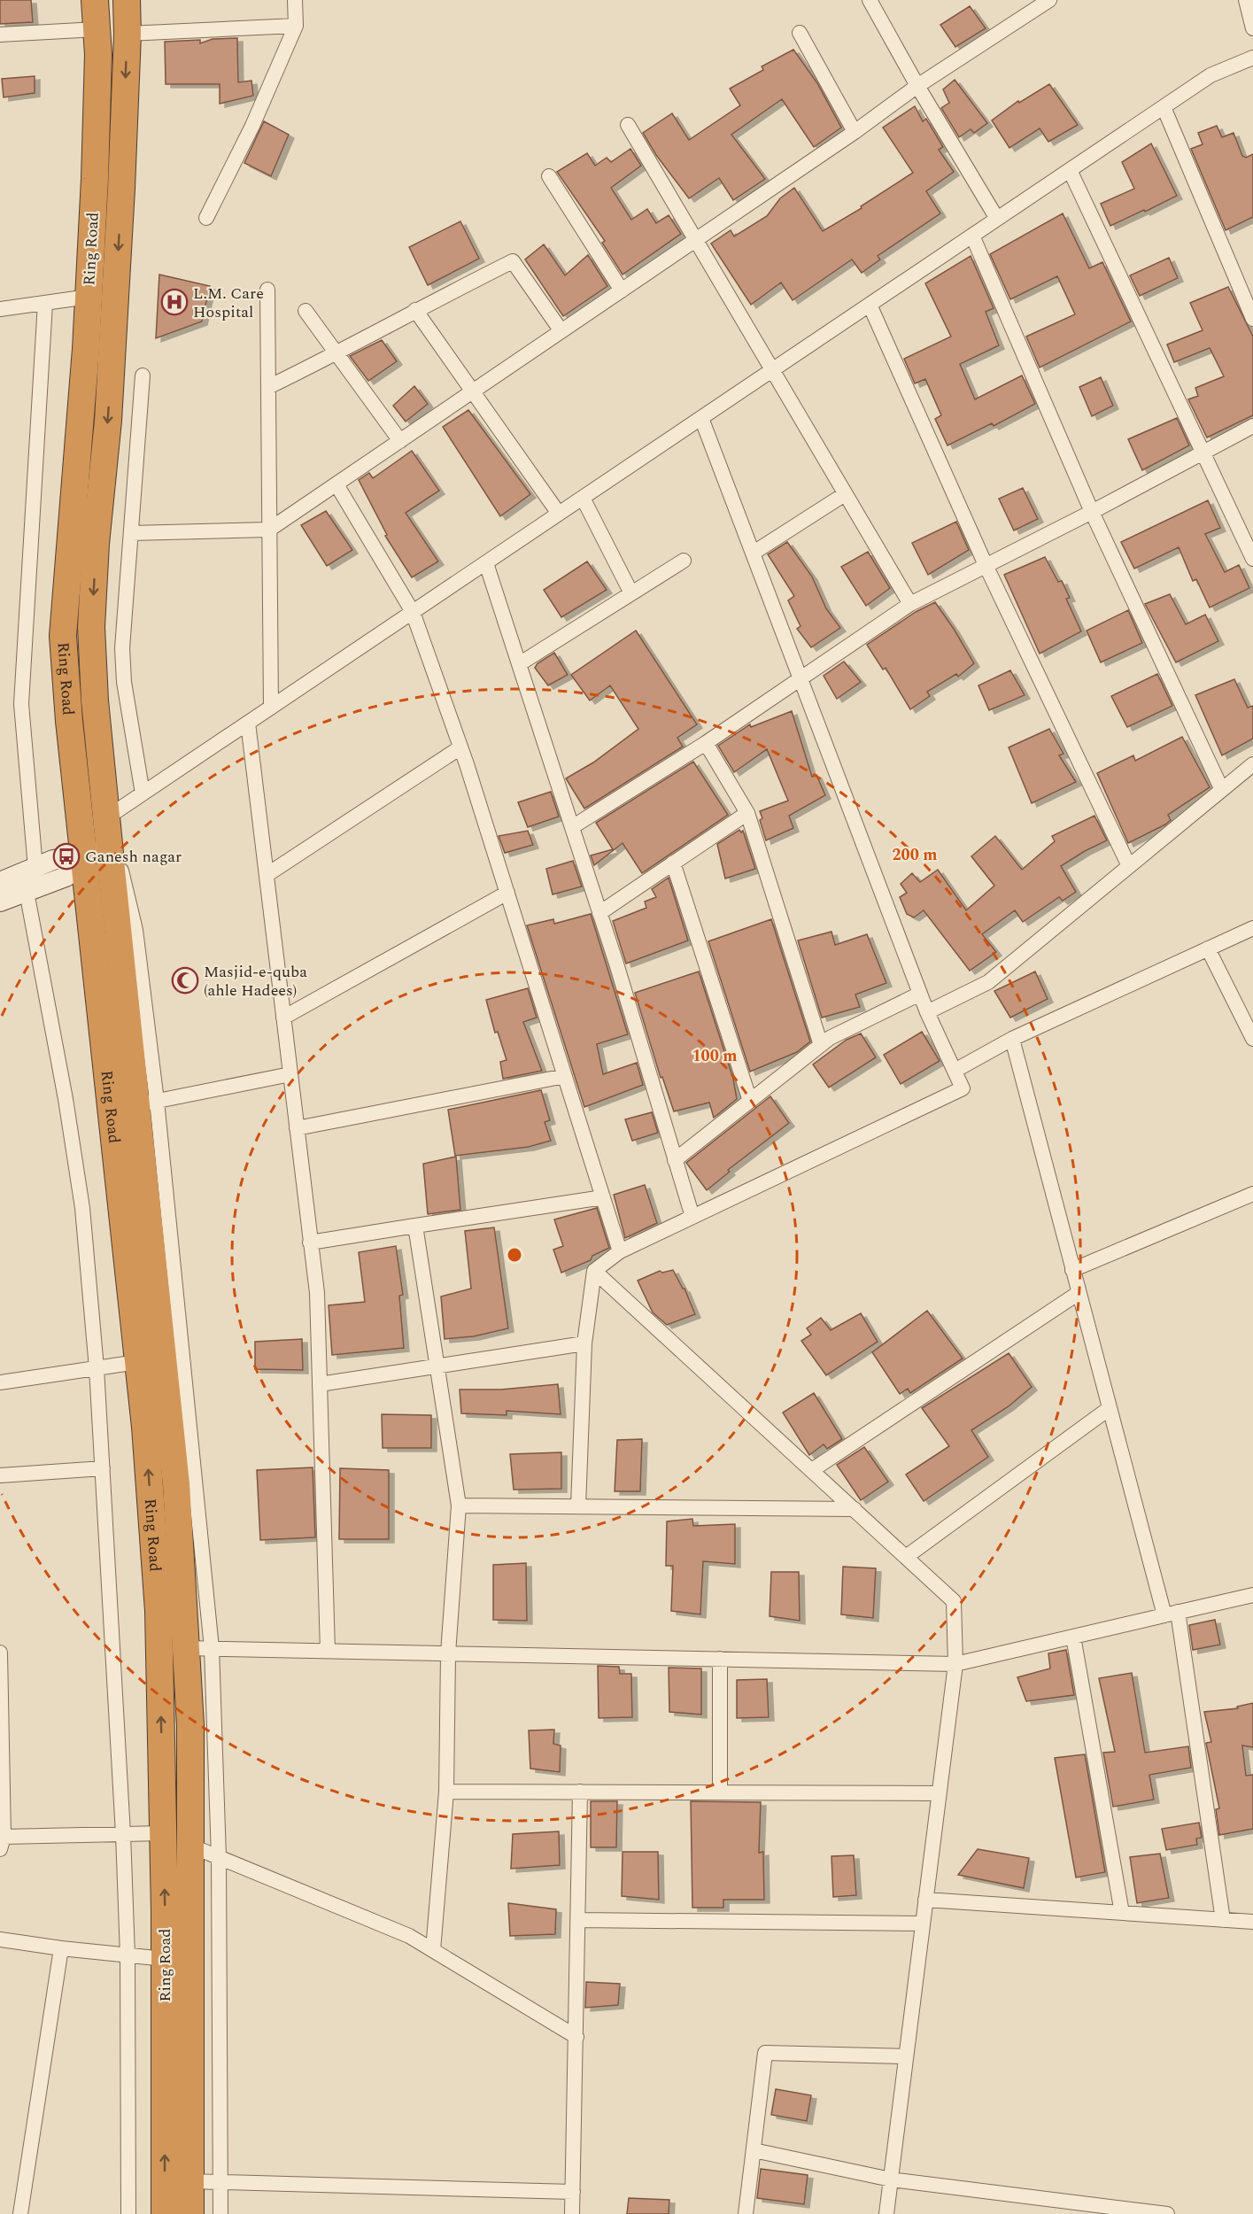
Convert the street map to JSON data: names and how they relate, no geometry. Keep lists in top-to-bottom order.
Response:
{
  "streets": {
    "highway": ["Ring Road"]
  },
  "places": {
    "hospital": ["L.M. Care Hospital"],
    "bus stop": ["Ganesh nagar"],
    "mosque": ["Masjid-e-quba (ahle Hadees)"]
  },
  "rings": ["200 m", "100 m"]
}
